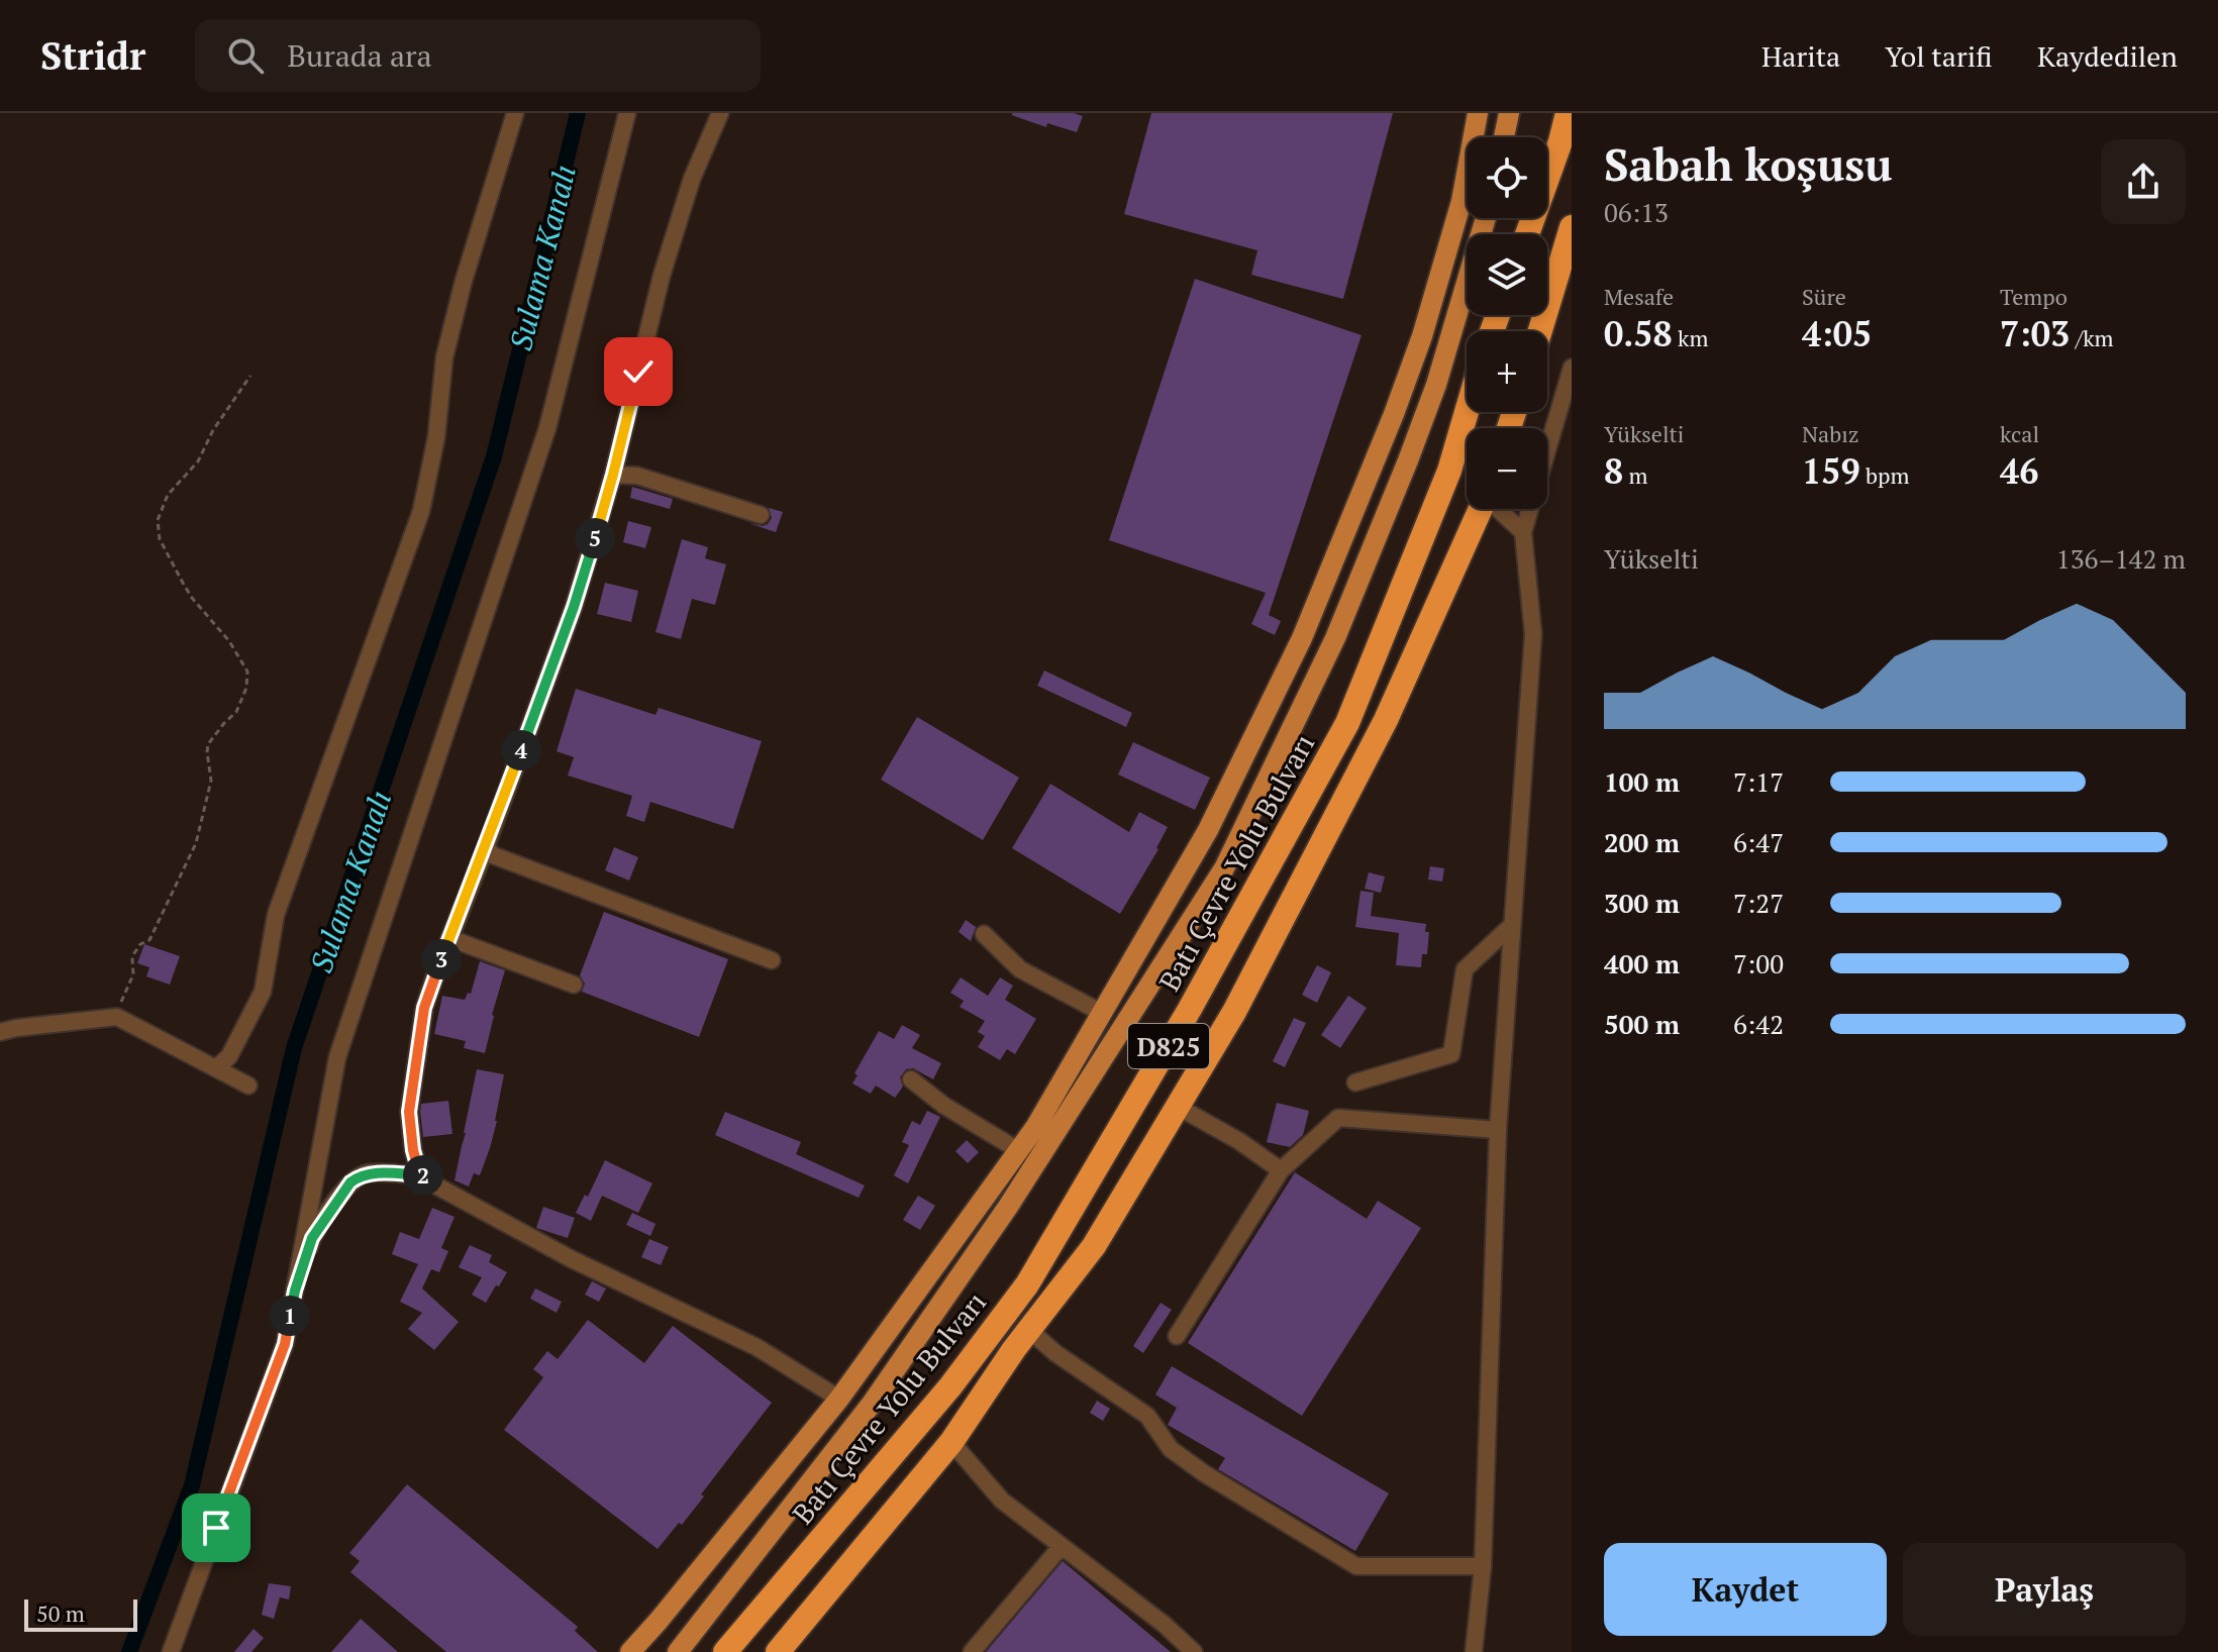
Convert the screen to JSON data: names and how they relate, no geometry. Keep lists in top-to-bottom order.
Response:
{
  "streets": {
    "highway": ["Batı Çevre Yolu Bulvarı", "D825"]
  },
  "water": ["Sulama Kanalı"],
  "scale_bar": "50 m",
  "page": {
    "header": "Stridr",
    "search": "Burada ara",
    "nav": ["Harita", "Yol tarifi", "Kaydedilen"],
    "heading": ["Sabah koşusu", "06:13"],
    "map_buttons": ["+", "−"],
    "stats": [
      ["Mesafe", "0.58 km"],
      ["Süre", "4:05"],
      ["Tempo", "7:03 /km"],
      ["Yükselti", "8 m"],
      ["Nabız", "159 bpm"],
      ["kcal", "46"]
    ],
    "pins": [
      "5",
      "4",
      "3",
      "2",
      "1"
    ],
    "chart": ["Yükselti", "136–142 m"],
    "list": [
      {
        "name": "100 m",
        "note": "7:17"
      },
      {
        "name": "200 m",
        "note": "6:47"
      },
      {
        "name": "300 m",
        "note": "7:27"
      },
      {
        "name": "400 m",
        "note": "7:00"
      },
      {
        "name": "500 m",
        "note": "6:42"
      }
    ],
    "buttons": ["Kaydet", "Paylaş"],
    "scale": "50 m"
  }
}
